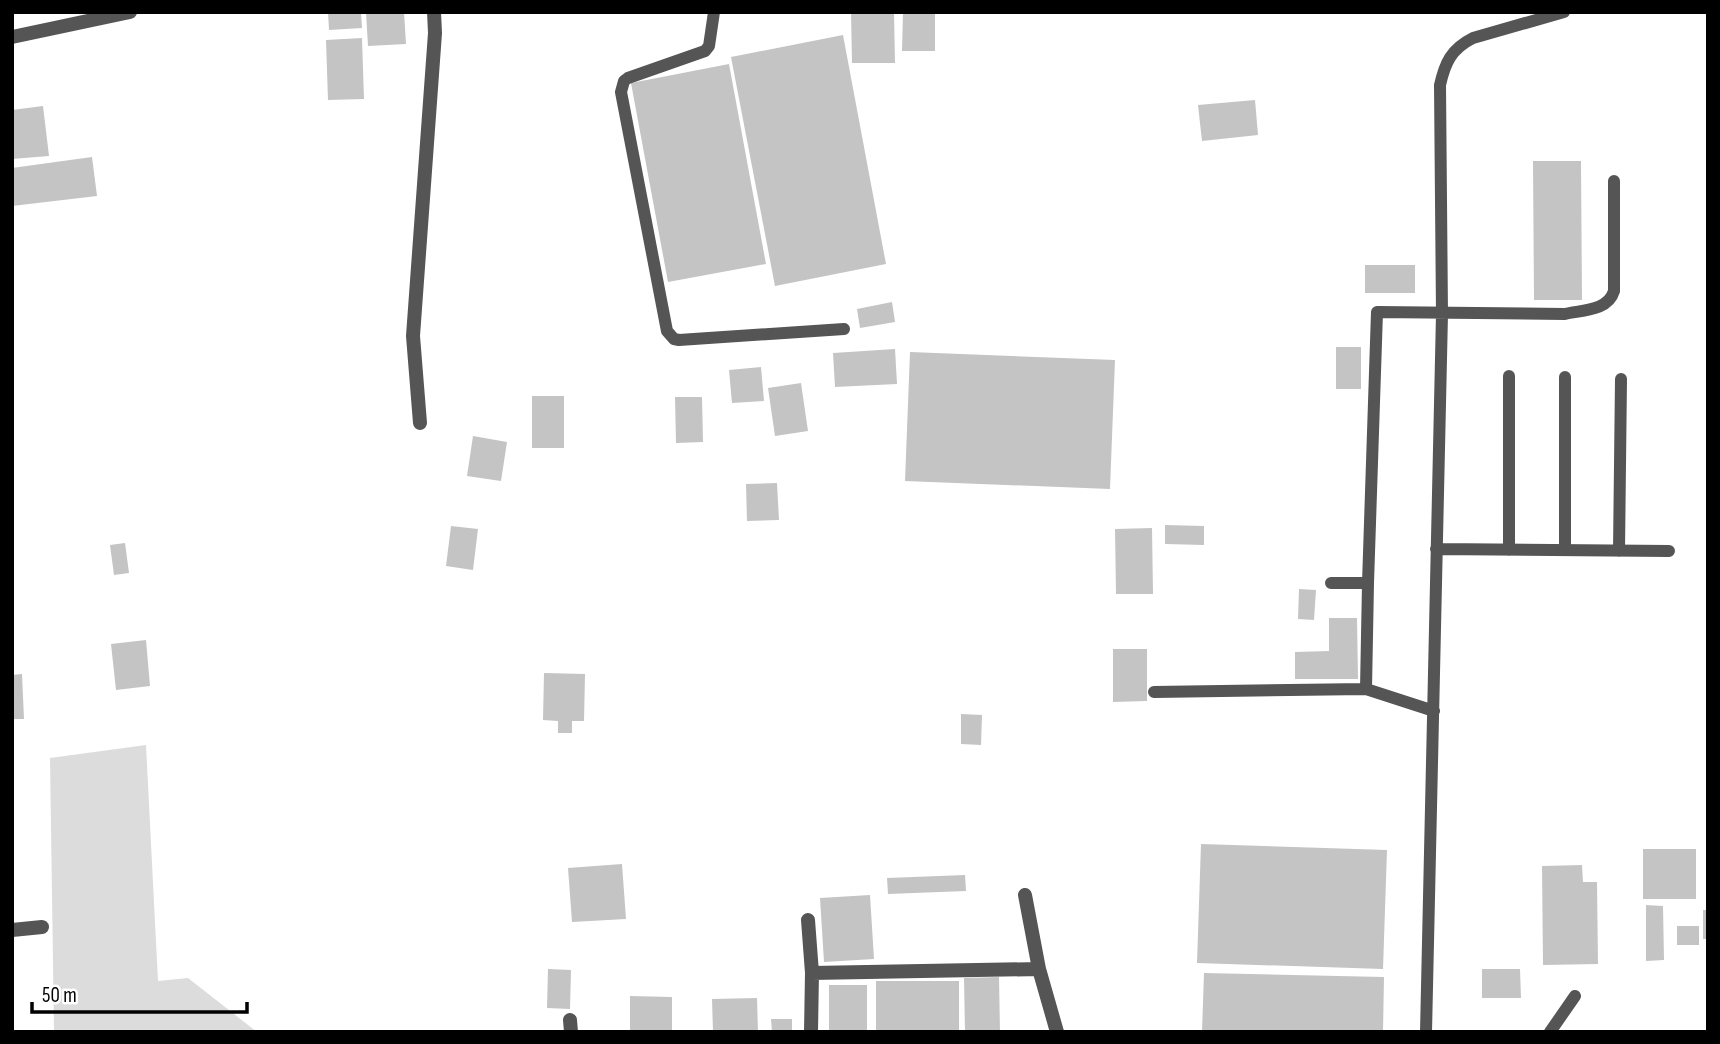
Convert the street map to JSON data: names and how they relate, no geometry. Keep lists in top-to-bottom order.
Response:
{
  "scale_bar": "50 m"
}
